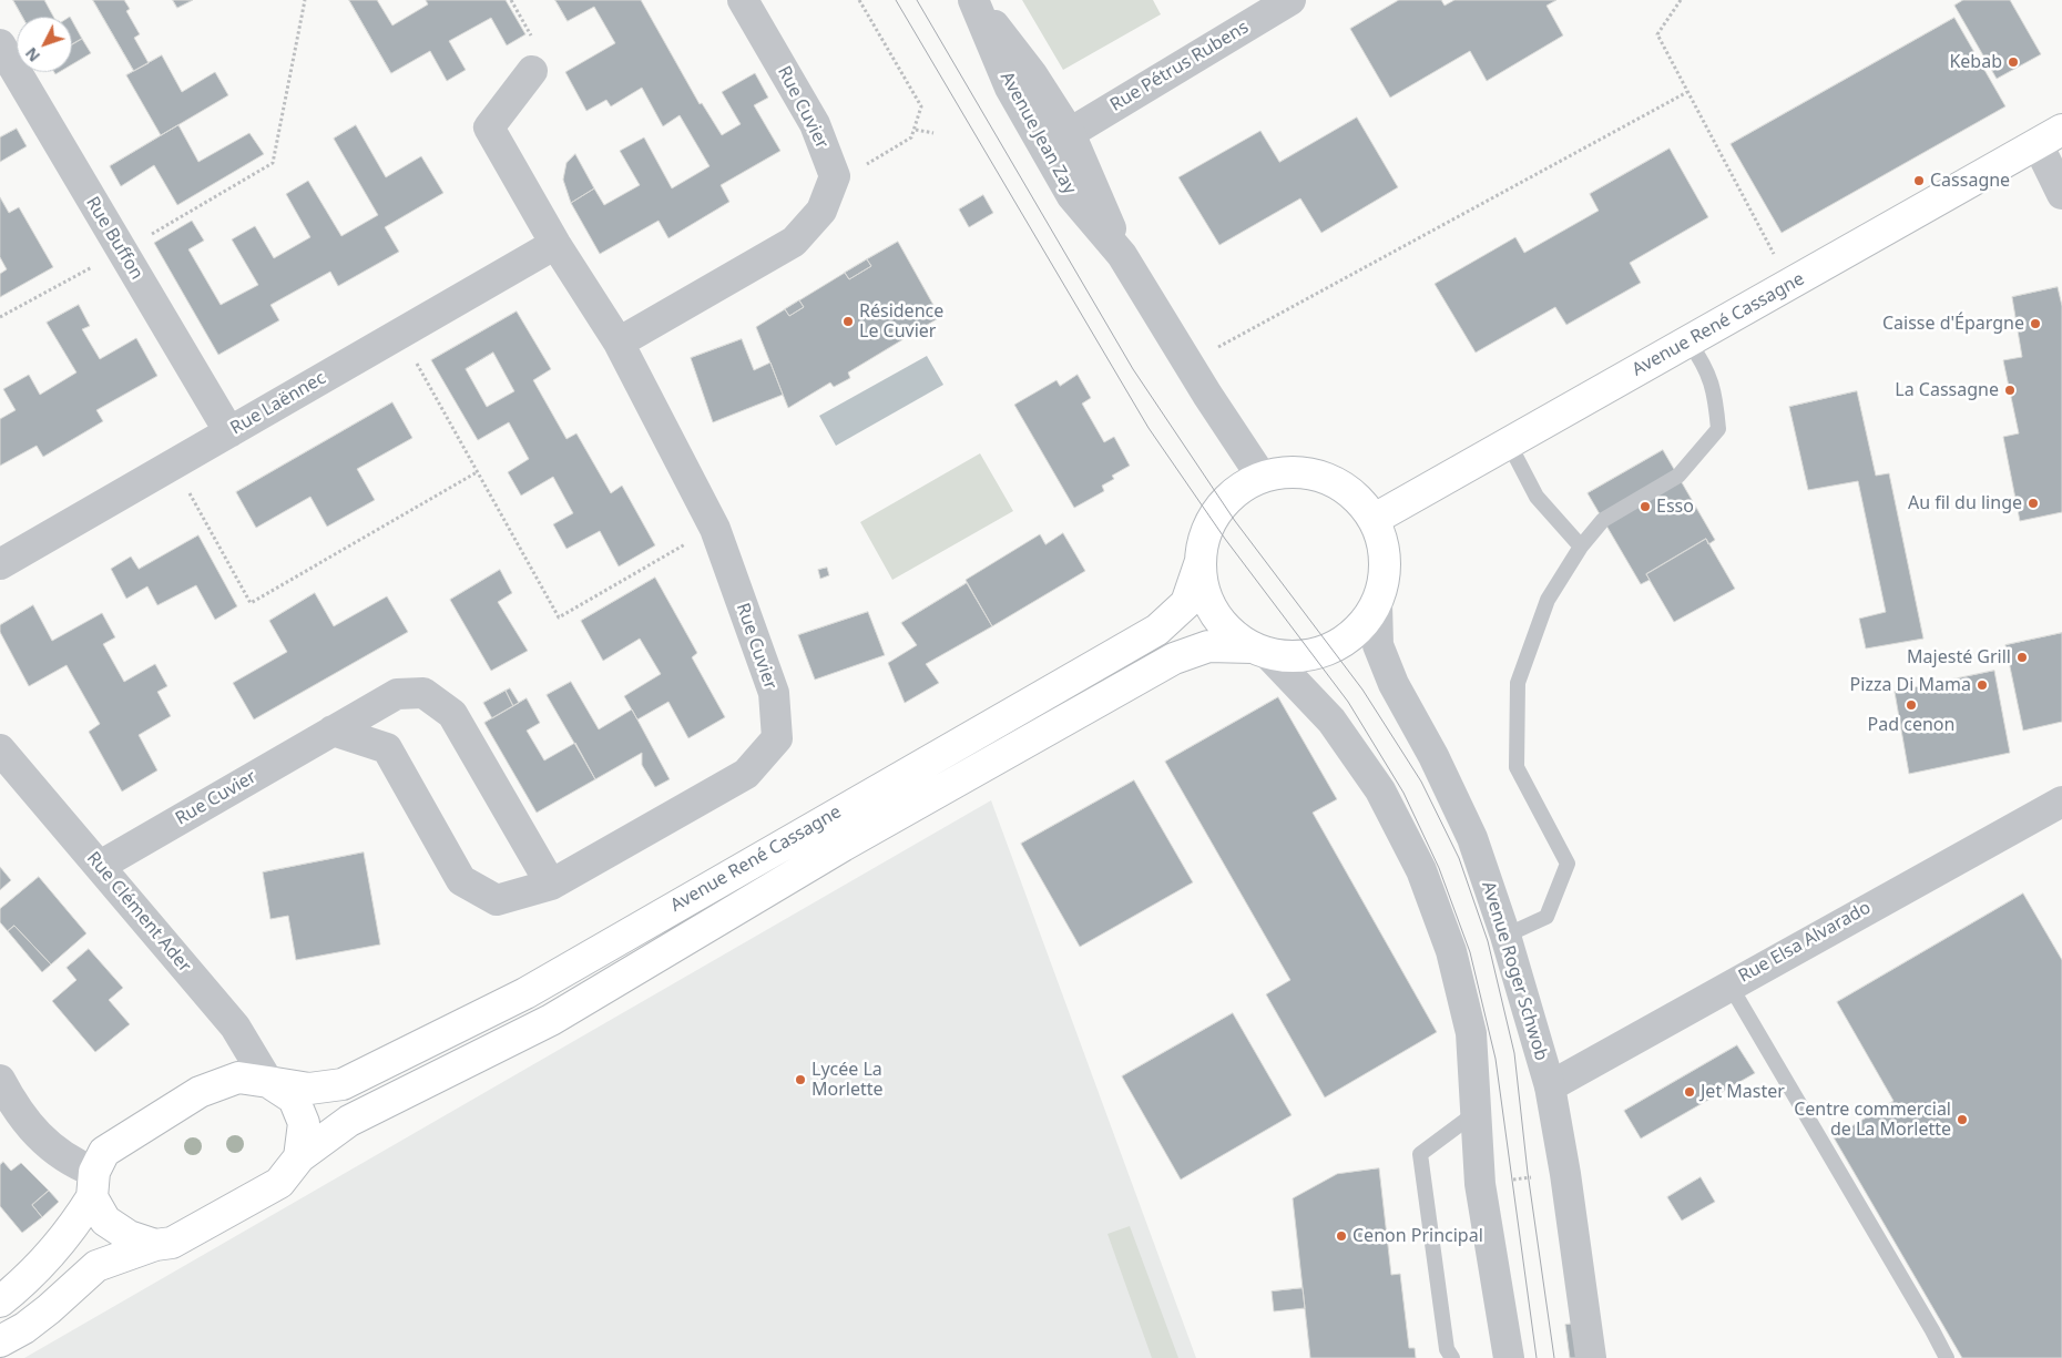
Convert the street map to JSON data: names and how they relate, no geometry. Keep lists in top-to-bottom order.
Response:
{
  "streets": {
    "main road": ["Avenue René Cassagne"],
    "street": [
      "Rue Pétrus Rubens",
      "Rue Cuvier",
      "Avenue Jean Zay",
      "Rue Buffon",
      "Rue Laënnec",
      "Rue Clément Ader",
      "Rue Elsa Alvarado",
      "Avenue Roger Schwob"
    ]
  },
  "crossings": [
    ["Rue Pétrus Rubens", "Avenue Jean Zay"],
    ["Rue Cuvier", "Rue Laënnec"],
    ["Rue Cuvier", "Rue Clément Ader"],
    ["Avenue Jean Zay", "Avenue René Cassagne"],
    ["Avenue Jean Zay", "Avenue Roger Schwob"],
    ["Rue Buffon", "Rue Laënnec"],
    ["Avenue René Cassagne", "Rue Clément Ader"],
    ["Avenue René Cassagne", "Avenue Roger Schwob"],
    ["Rue Elsa Alvarado", "Avenue Roger Schwob"]
  ],
  "places": [
    "Kebab",
    "Cassagne",
    "Résidence Le Cuvier",
    "Caisse d'Épargne",
    "La Cassagne",
    "Au fil du linge",
    "Esso",
    "Majesté Grill",
    "Pizza Di Mama",
    "Pad cenon",
    "Lycée La Morlette",
    "Jet Master",
    "Centre commercial de La Morlette",
    "Cenon Principal"
  ],
  "north": "bottom left"
}
